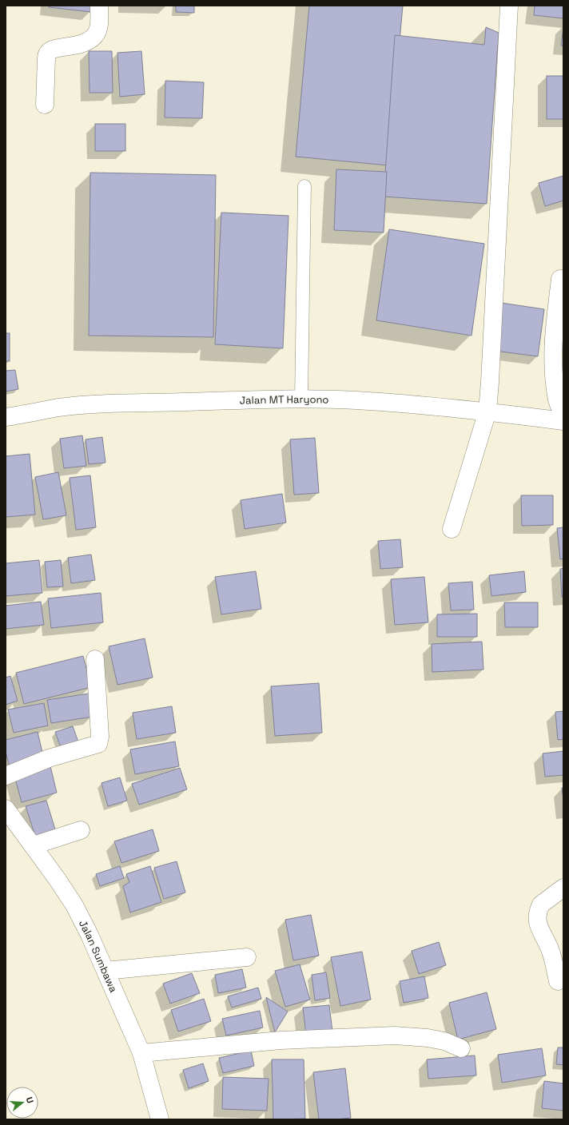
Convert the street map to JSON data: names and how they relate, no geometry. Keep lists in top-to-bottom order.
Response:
{
  "streets": {
    "street": ["Jalan MT Haryono", "Jalan Sumbawa"]
  },
  "north": "right"
}
